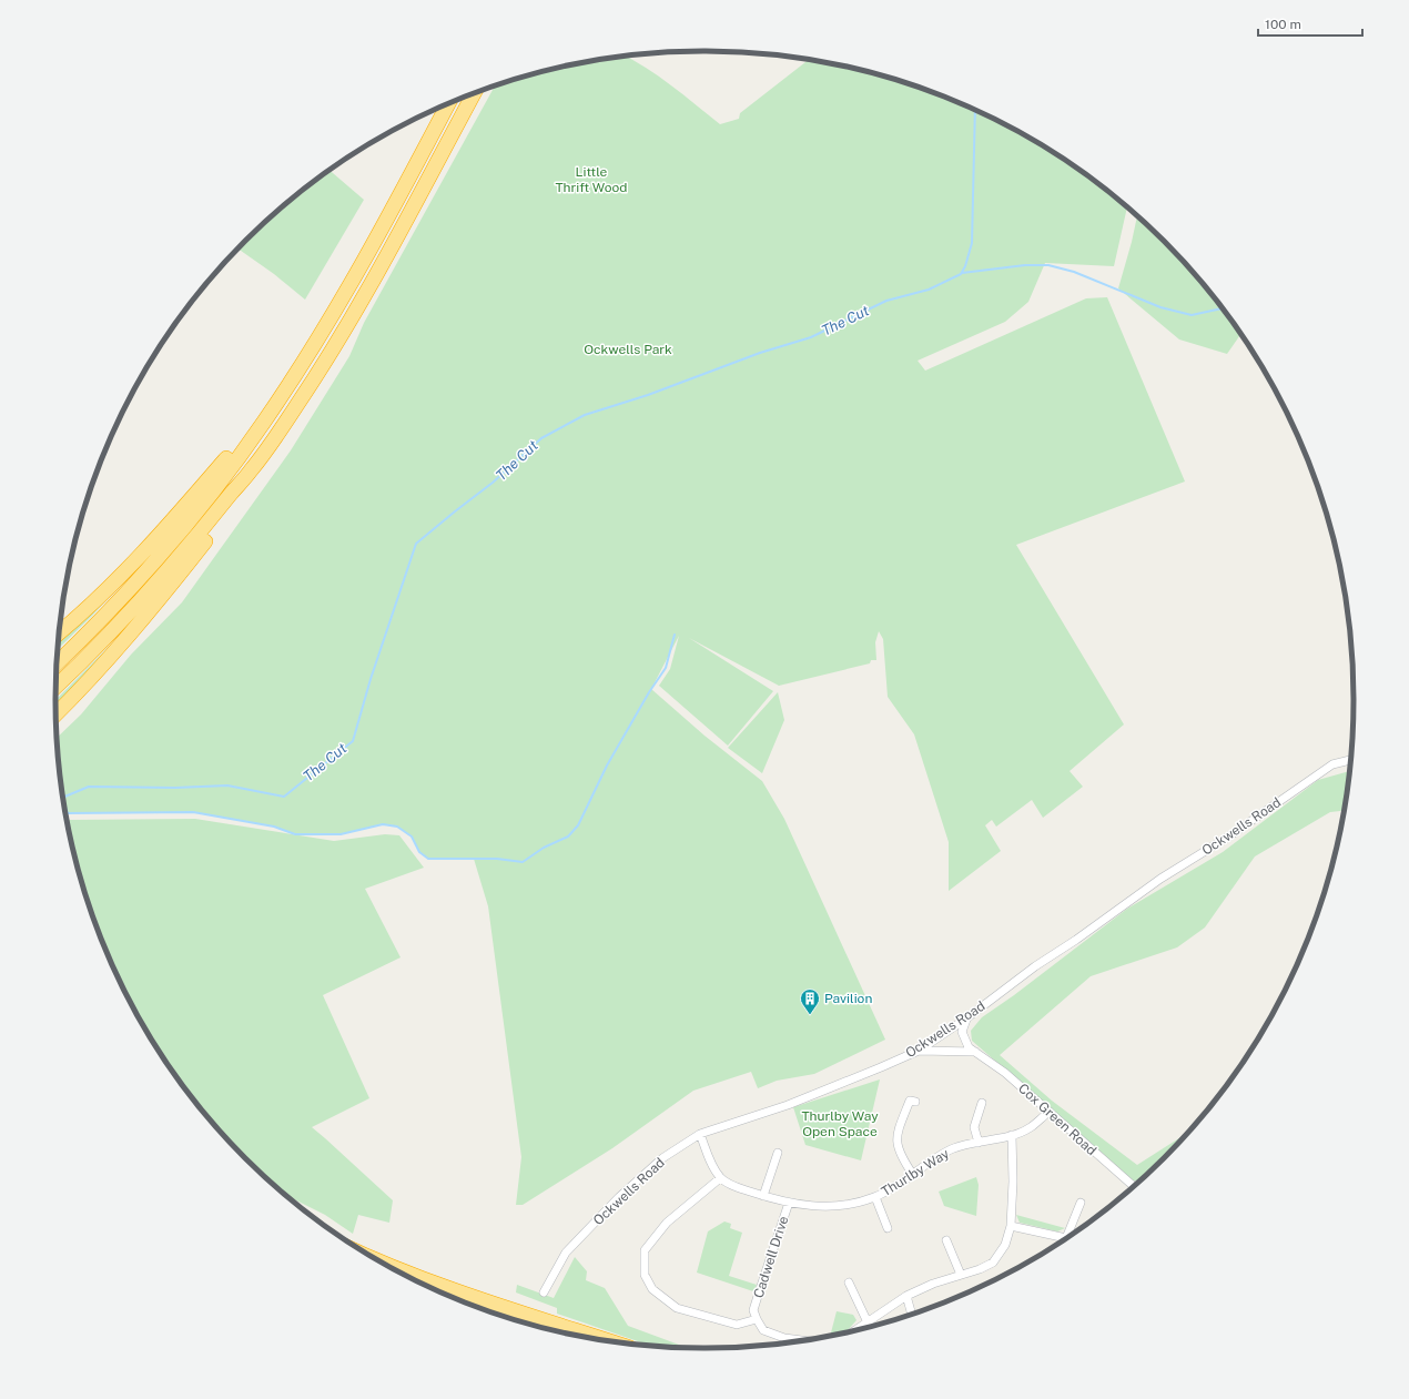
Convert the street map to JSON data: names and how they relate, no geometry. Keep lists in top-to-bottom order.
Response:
{
  "streets": {
    "street": [
      "Ockwells Road",
      "Cox Green Road",
      "Thurlby Way",
      "Cadwell Drive"
    ]
  },
  "crossings": [
    ["Ockwells Road", "Cox Green Road"],
    ["Cox Green Road", "Thurlby Way"],
    ["Thurlby Way", "Cadwell Drive"]
  ],
  "water": ["The Cut"],
  "parks": ["Little Thrift Wood", "Ockwells Park", "Thurlby Way Open Space"],
  "places": {
    "building": ["Pavilion"]
  },
  "scale_bar": "100 m"
}
